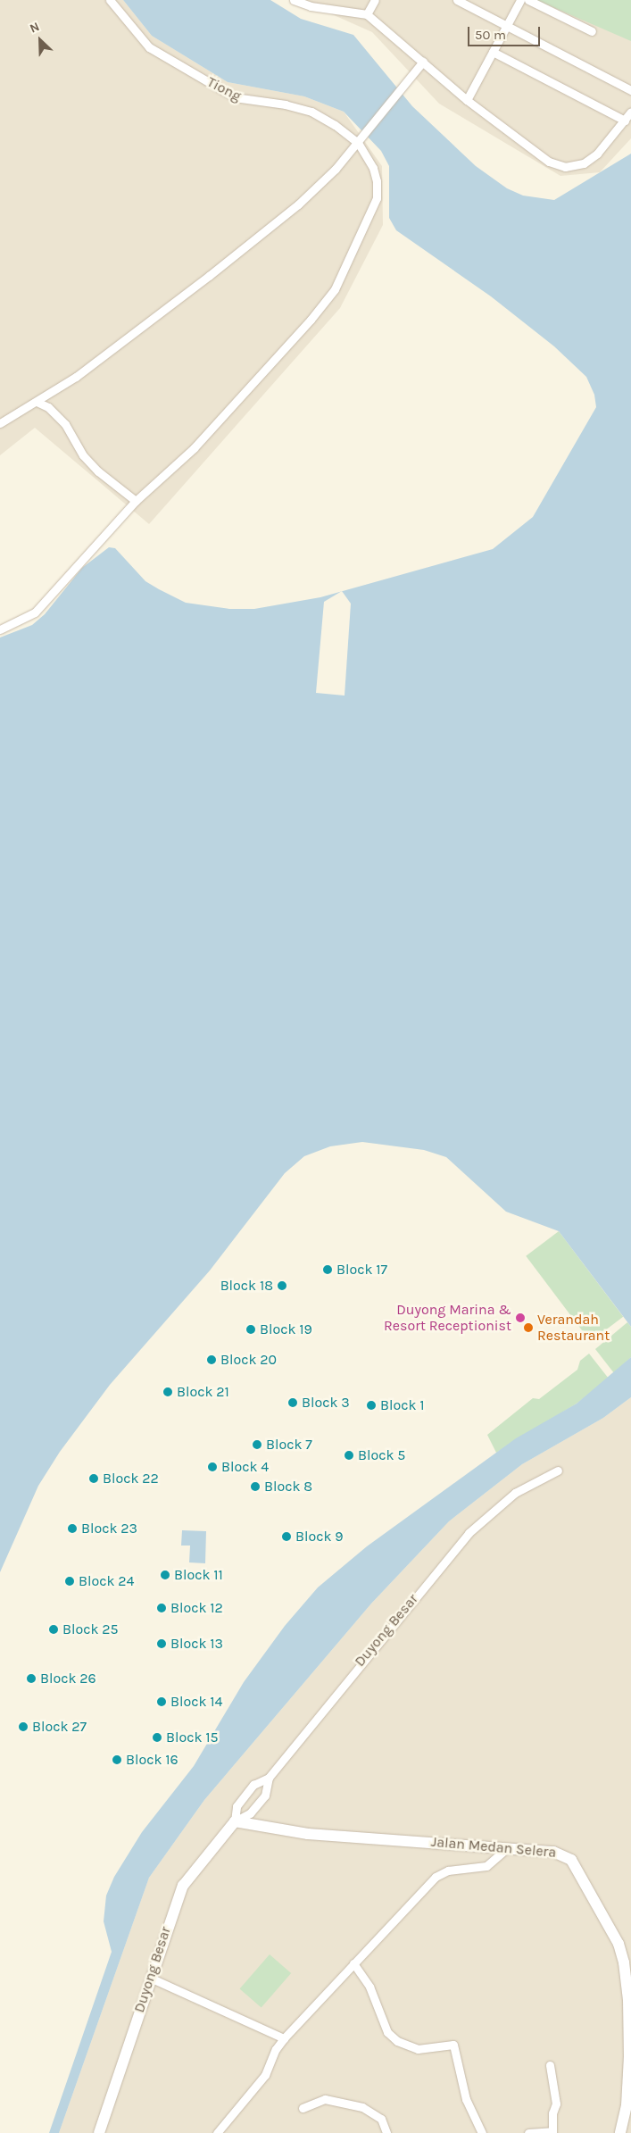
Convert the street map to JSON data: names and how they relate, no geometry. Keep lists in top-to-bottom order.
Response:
{
  "streets": {
    "street": ["Tiong", "Duyong Besar", "Jalan Medan Selera"]
  },
  "crossings": [
    ["Duyong Besar", "Jalan Medan Selera"]
  ],
  "places": [
    "Block 17",
    "Block 18",
    "Duyong Marina & Resort Receptionist",
    "Verandah Restaurant",
    "Block 19",
    "Block 20",
    "Block 21",
    "Block 3",
    "Block 1",
    "Block 7",
    "Block 5",
    "Block 4",
    "Block 22",
    "Block 8",
    "Block 23",
    "Block 9",
    "Block 11",
    "Block 24",
    "Block 12",
    "Block 25",
    "Block 13",
    "Block 26",
    "Block 14",
    "Block 27",
    "Block 15",
    "Block 16"
  ],
  "scale_bar": "50 m",
  "north": "top left"
}
